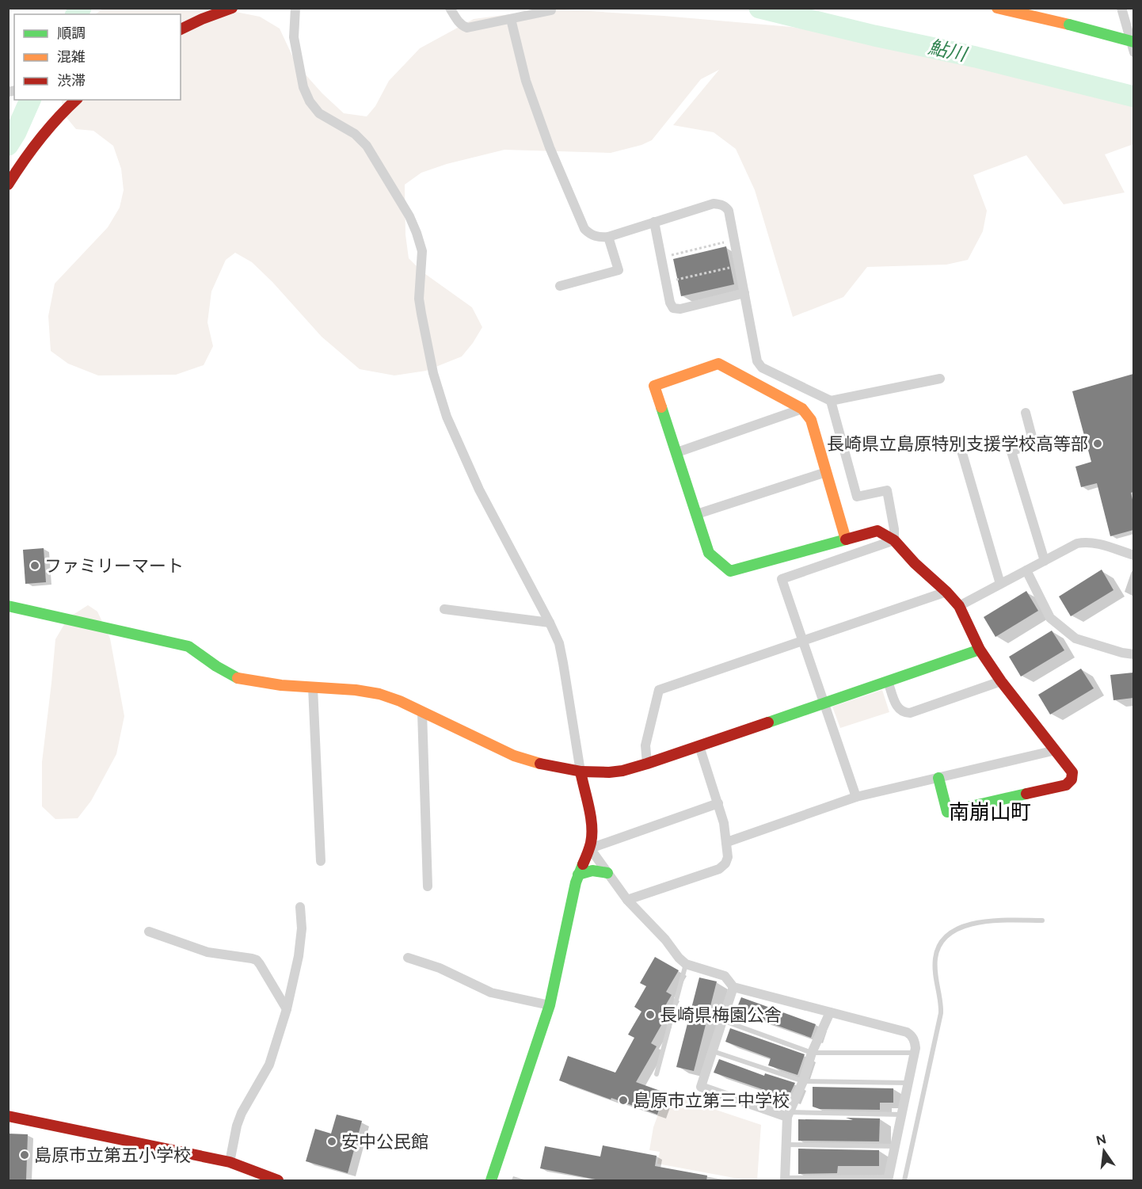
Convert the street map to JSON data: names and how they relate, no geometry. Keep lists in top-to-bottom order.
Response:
{
  "districts": ["南崩山町"],
  "water": ["鮎川"],
  "places": [
    "長崎県立島原特別支援学校高等部",
    "ファミリーマート",
    "長崎県梅園公舎",
    "島原市立第三中学校",
    "安中公民館",
    "島原市立第五小学校"
  ],
  "legend": ["順調", "混雑", "渋滞"],
  "north": "top"
}
